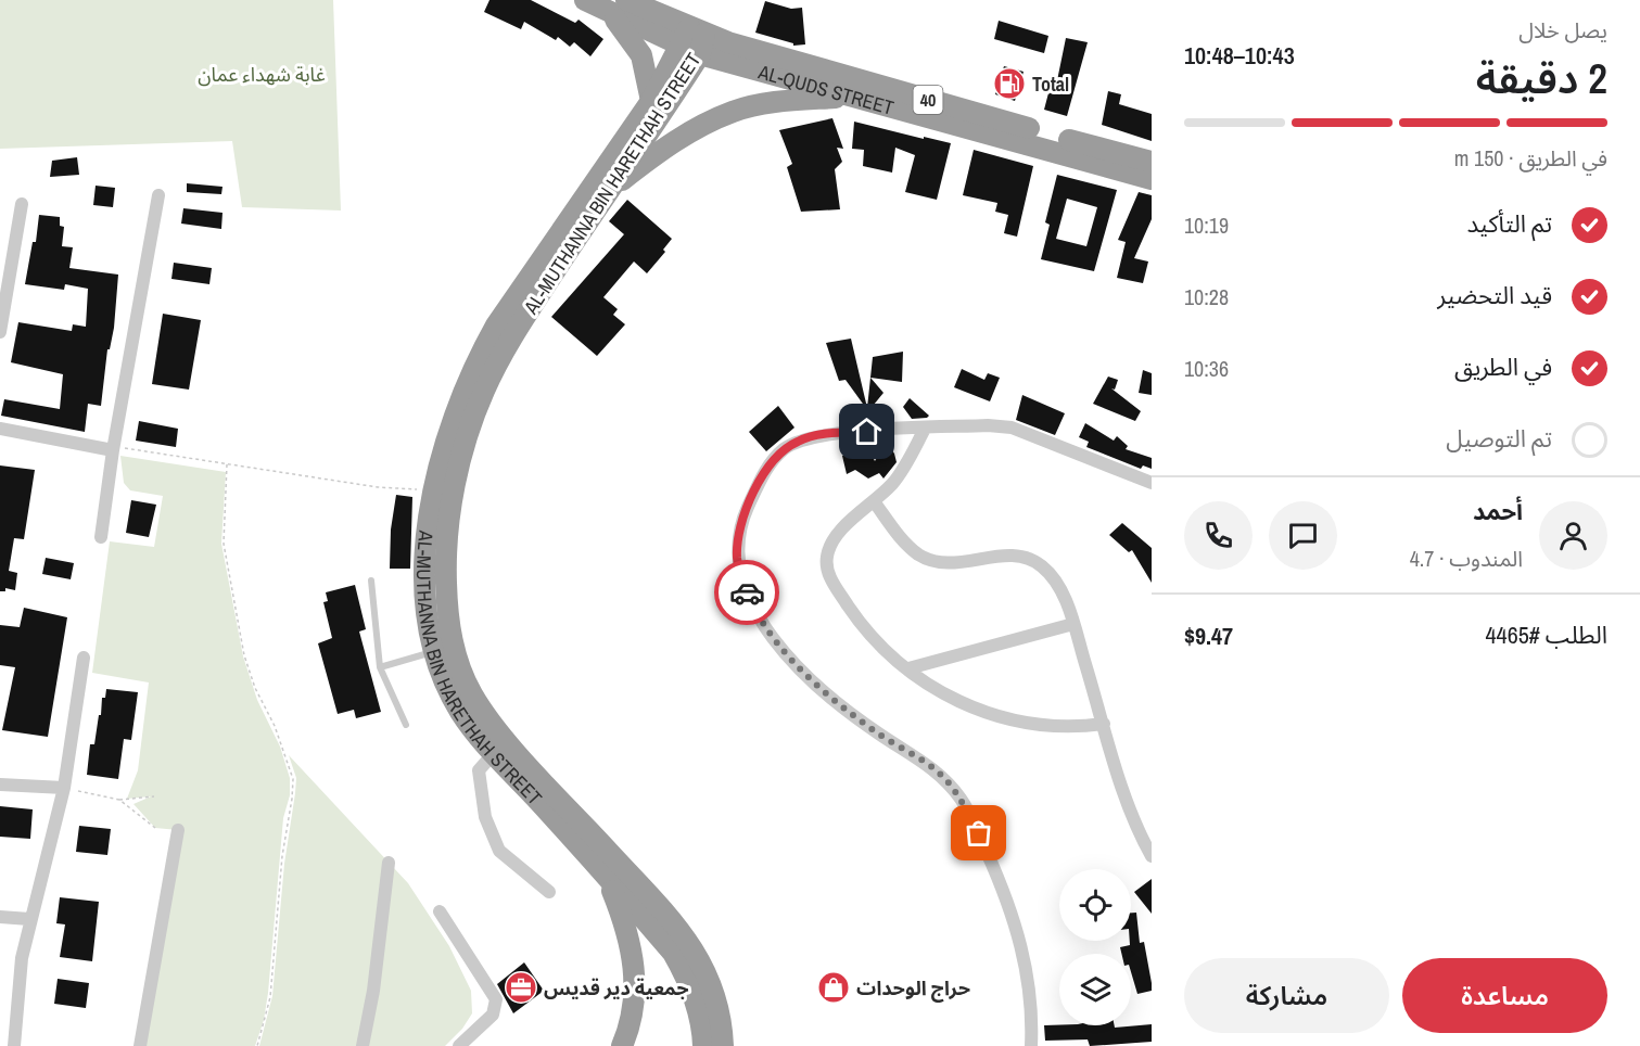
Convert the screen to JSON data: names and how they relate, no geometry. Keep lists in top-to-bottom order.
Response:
{
  "streets": {
    "highway": ["AL-QUDS STREET", "40", "AL-MUTHANNA BIN HARETHAH STREET"]
  },
  "crossings": [
    ["AL-QUDS STREET", "AL-MUTHANNA BIN HARETHAH STREET"]
  ],
  "parks": ["غابة شهداء عمان"],
  "places": {
    "fuel station": ["Total"],
    "office": ["جمعية دير قديس"],
    "shop": ["حراج الوحدات"]
  },
  "page": {
    "heading": ["2 دقيقة", "يصل خلال", "10:43–10:48"],
    "panel": [
      "أحمد",
      "المندوب · 4.7",
      "الطلب #4465",
      "$9.47"
    ],
    "bar": "في الطريق · 150 m",
    "list": [
      ["تم التأكيد", "10:19"],
      ["قيد التحضير", "10:28"],
      ["في الطريق", "10:36"],
      "تم التوصيل"
    ],
    "buttons": ["مساعدة", "مشاركة"]
  }
}
